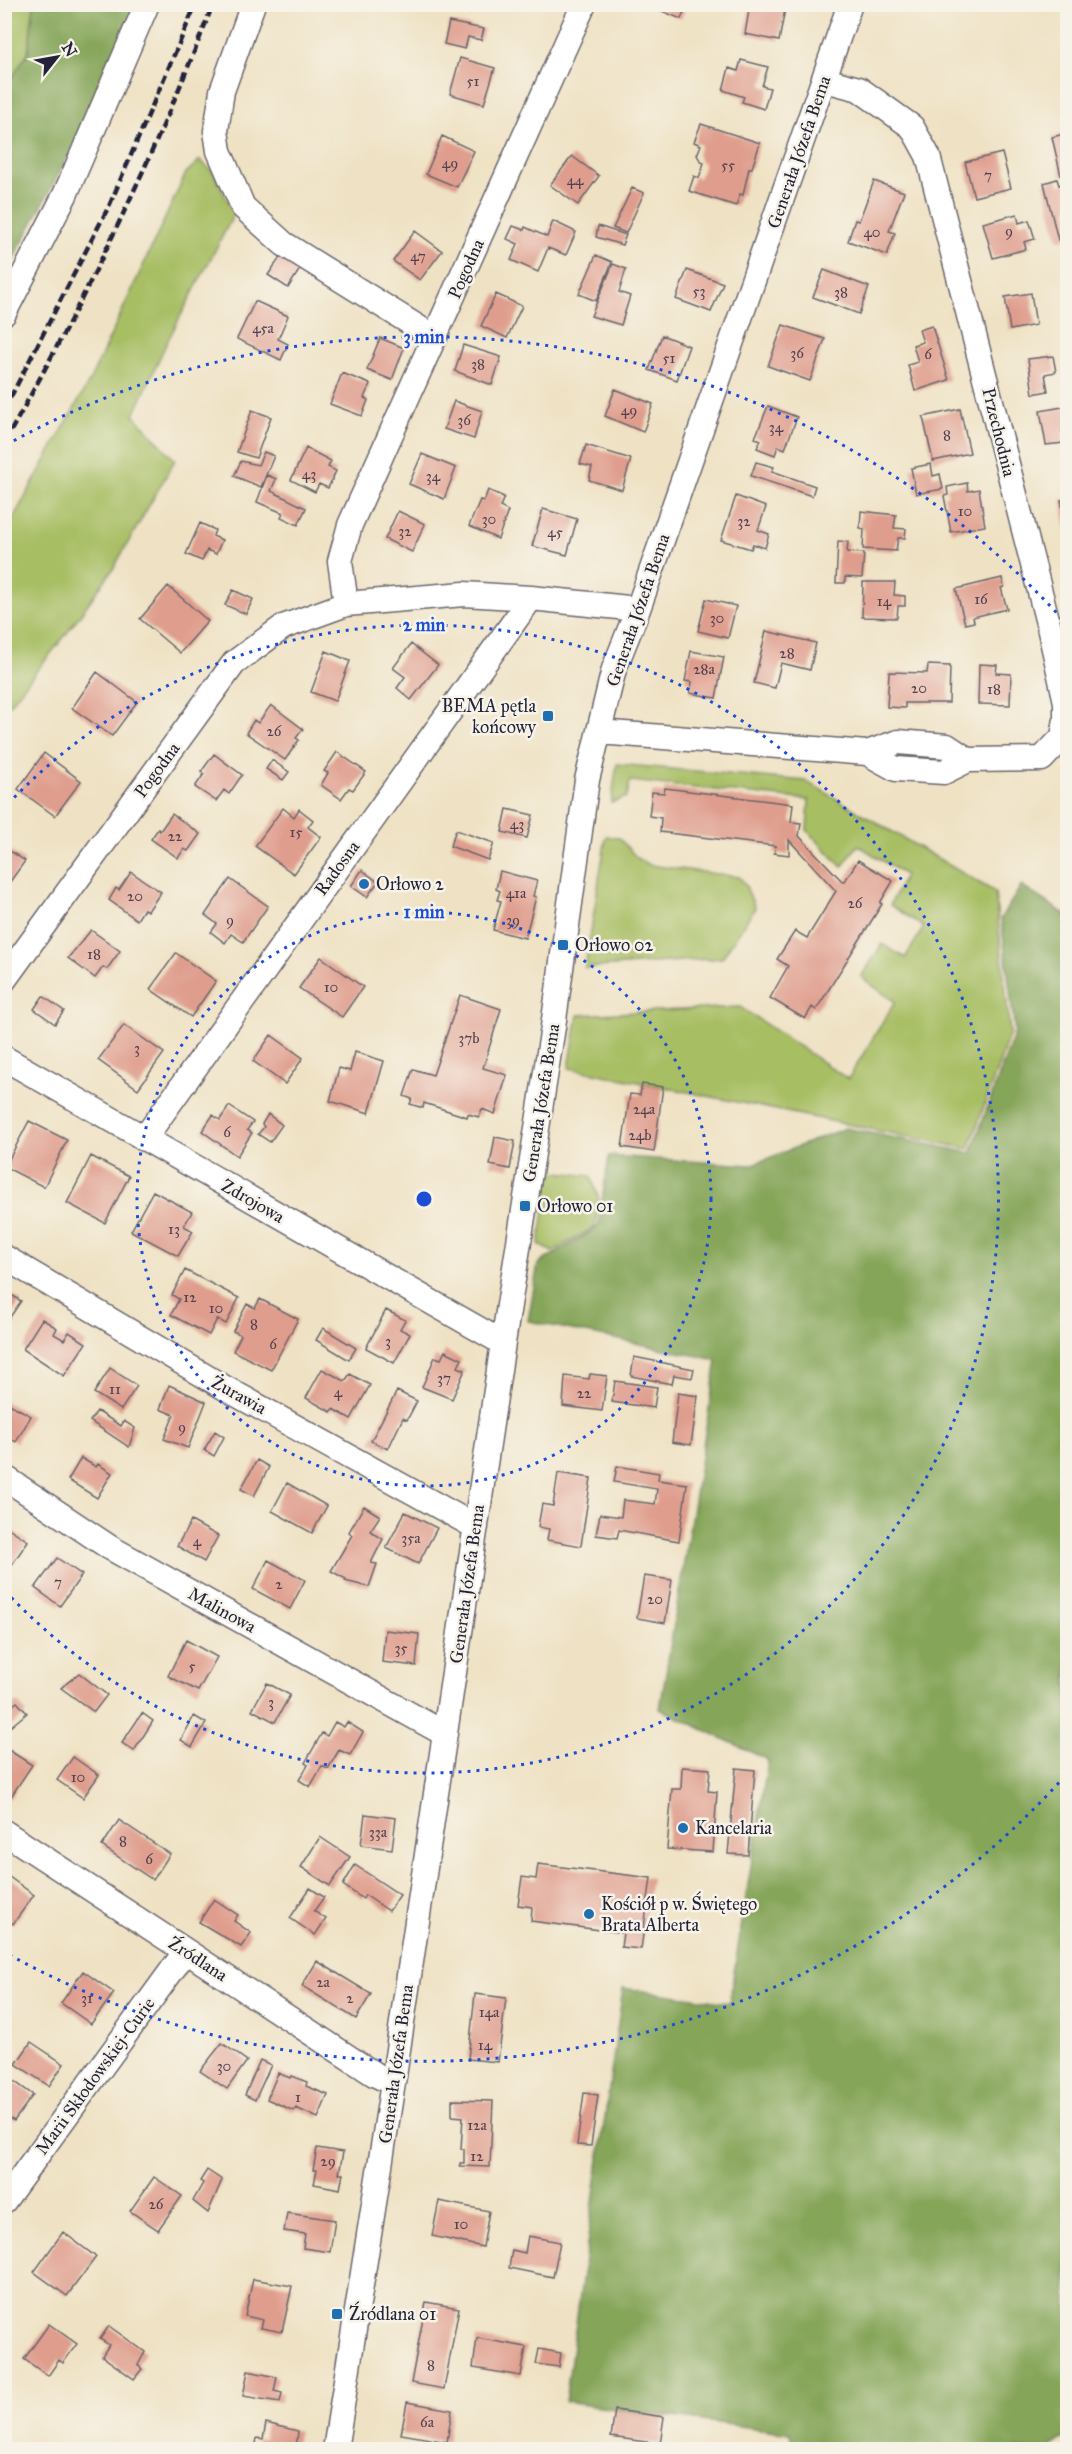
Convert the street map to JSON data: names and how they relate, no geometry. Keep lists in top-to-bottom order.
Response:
{
  "streets": {
    "street": [
      "Generała Józefa Bema",
      "Pogodna",
      "Przechodnia",
      "Radosna",
      "Zdrojowa",
      "Żurawia",
      "Malinowa",
      "Źródlana",
      "Marii Skłodowskiej-Curie"
    ]
  },
  "crossings": [
    ["Generała Józefa Bema", "Pogodna"],
    ["Generała Józefa Bema", "Przechodnia"],
    ["Generała Józefa Bema", "Zdrojowa"],
    ["Generała Józefa Bema", "Żurawia"],
    ["Generała Józefa Bema", "Malinowa"],
    ["Generała Józefa Bema", "Źródlana"],
    ["Pogodna", "Radosna"],
    ["Radosna", "Zdrojowa"],
    ["Źródlana", "Marii Skłodowskiej-Curie"]
  ],
  "places": {
    "transit": [
      "BEMA pętla końcowy",
      "Orłowo 02",
      "Orłowo 01",
      "Źródlana 01"
    ],
    "other": ["Orłowo 2", "Kancelaria", "Kościół p w. Świętego Brata Alberta"]
  },
  "house_numbers": [
    "51",
    "49",
    "55",
    "7",
    "44",
    "9",
    "40",
    "47",
    "53",
    "38",
    "45a",
    "36",
    "6",
    "51",
    "38",
    "49",
    "36",
    "34",
    "8",
    "43",
    "34",
    "10",
    "30",
    "32",
    "32",
    "45",
    "16",
    "14",
    "30",
    "28",
    "28a",
    "20",
    "18",
    "26",
    "43",
    "15",
    "22",
    "41a",
    "20",
    "26",
    "9",
    "39",
    "18",
    "10",
    "37b",
    "3",
    "24a",
    "6",
    "24b",
    "13",
    "12",
    "10",
    "8",
    "3",
    "6",
    "37",
    "11",
    "4",
    "22",
    "9",
    "35a",
    "4",
    "7",
    "2",
    "20",
    "35",
    "5",
    "3",
    "10",
    "33a",
    "8",
    "6",
    "2a",
    "31",
    "2",
    "14a",
    "14",
    "30",
    "1",
    "12a",
    "12",
    "29",
    "26",
    "10",
    "8",
    "6a"
  ],
  "north": "top right",
  "rings": ["3 min", "2 min", "1 min"]
}
